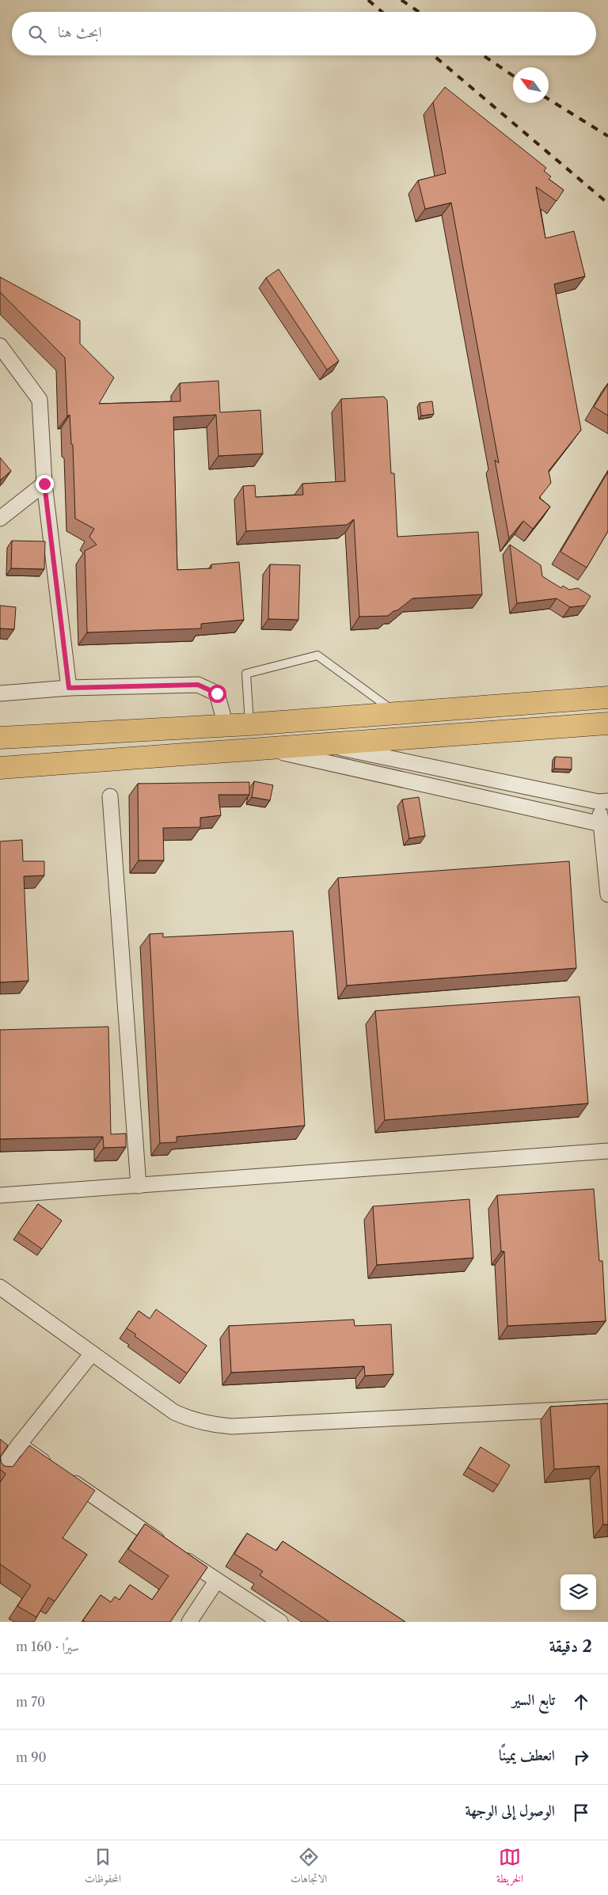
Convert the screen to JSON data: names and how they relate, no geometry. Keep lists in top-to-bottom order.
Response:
{
  "north": "top left",
  "page": {
    "search": "ابحث هنا",
    "heading": ["2 دقيقة", "سيرًا · 160 m"],
    "list": [
      ["تابع السير", "70 m"],
      ["انعطف يمينًا", "90 m"],
      "الوصول إلى الوجهة"
    ],
    "nav": ["الخريطة", "الاتجاهات", "المحفوظات"]
  }
}
